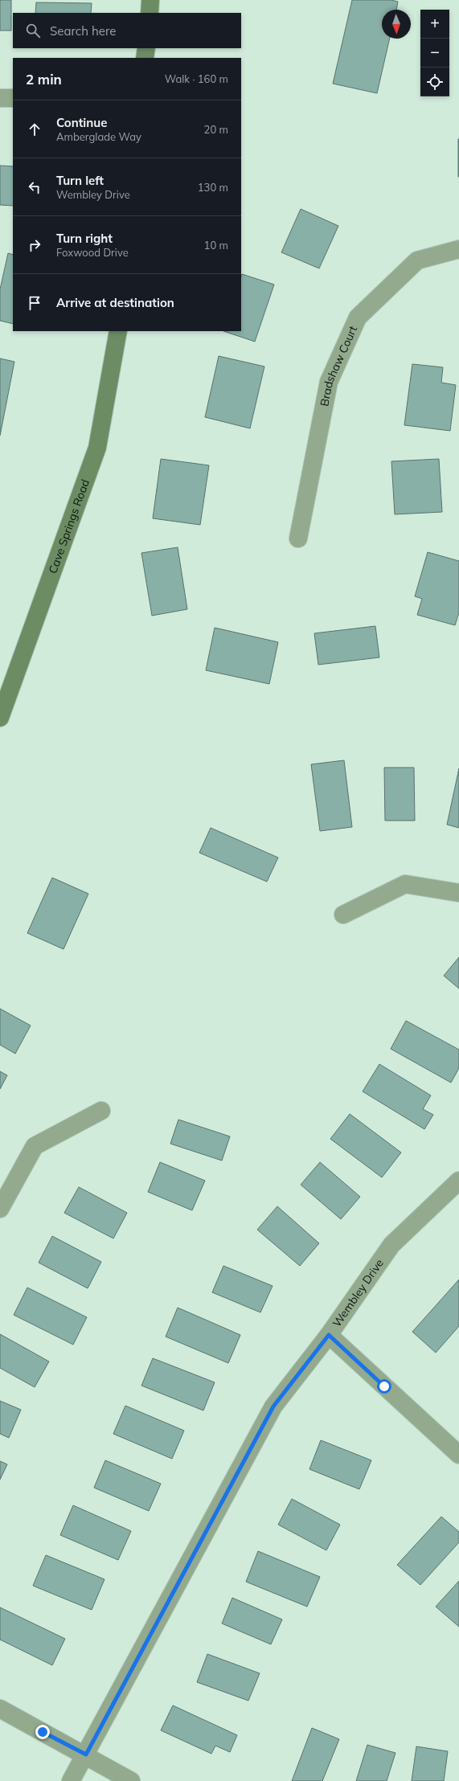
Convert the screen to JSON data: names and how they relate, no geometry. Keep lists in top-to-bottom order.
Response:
{
  "streets": {
    "street": ["Bradshaw Court", "Cave Springs Road", "Wembley Drive"]
  },
  "north": "bottom",
  "page": {
    "map_buttons": ["+", "−"],
    "search": "Search here",
    "heading": ["2 min", "Walk · 160 m"],
    "list": [
      ["Continue", "Amberglade Way", "20 m"],
      ["Turn left", "Wembley Drive", "130 m"],
      ["Turn right", "Foxwood Drive", "10 m"],
      "Arrive at destination"
    ]
  }
}
